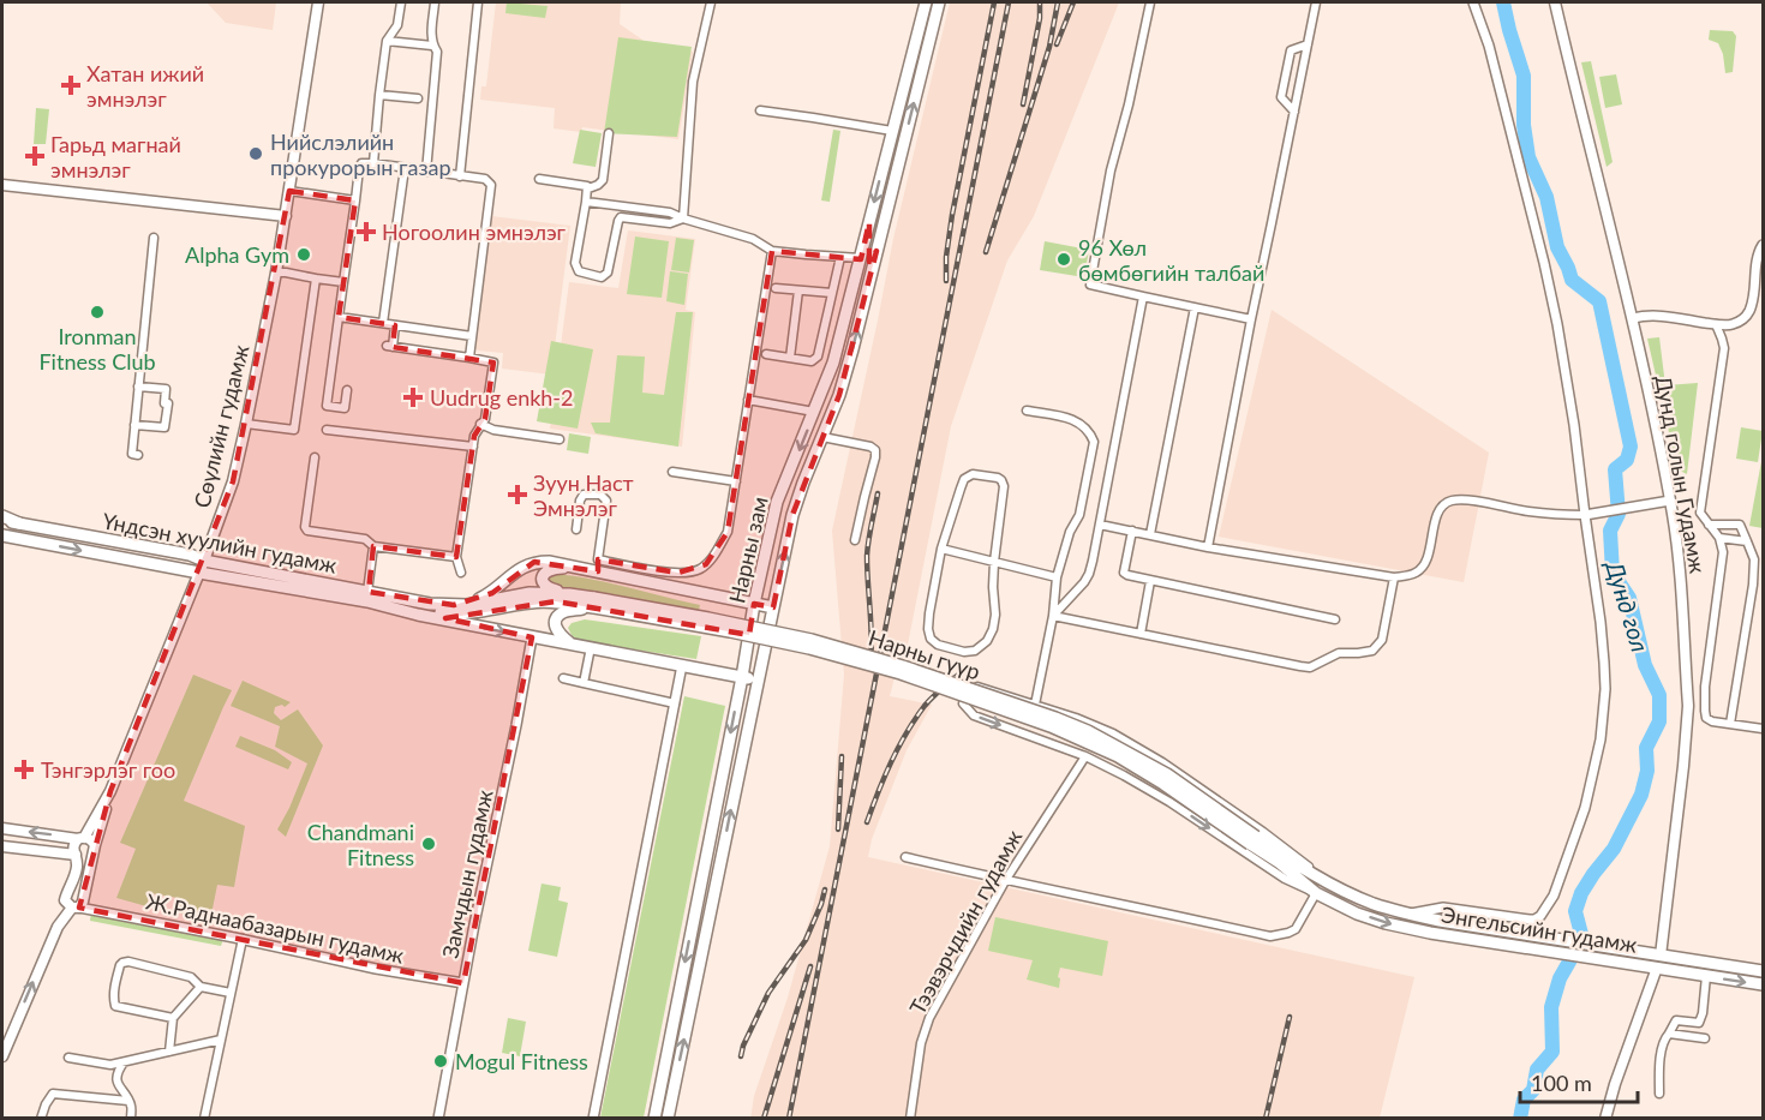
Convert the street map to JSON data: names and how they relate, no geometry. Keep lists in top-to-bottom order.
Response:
{
  "streets": {
    "main road": [
      "Сөүлийн гудамж",
      "Дунд голын Гудамж",
      "Үндсэн хуулийн гудамж",
      "Нарны зам",
      "Нарны гүүр",
      "Энгельсийн гудамж"
    ],
    "street": ["Замчдын гудамж", "Тээвэрчдийн гудамж", "Ж.Раднаабазарын гудамж"]
  },
  "crossings": [
    ["Сөүлийн гудамж", "Үндсэн хуулийн гудамж"],
    ["Сөүлийн гудамж", "Ж.Раднаабазарын гудамж"],
    ["Дунд голын Гудамж", "Энгельсийн гудамж"],
    ["Үндсэн хуулийн гудамж", "Нарны гүүр"],
    ["Нарны гүүр", "Энгельсийн гудамж"],
    ["Замчдын гудамж", "Ж.Раднаабазарын гудамж"]
  ],
  "water": ["Дунд гол"],
  "places": {
    "health": [
      "Хатан ижий эмнэлэг",
      "Гарьд магнай эмнэлэг",
      "Ногоолин эмнэлэг",
      "Uudrug enkh-2",
      "Зуун Наст Эмнэлэг",
      "Тэнгэрлэг гоо"
    ],
    "other": [
      "Нийслэлийн прокурорын газар",
      "Alpha Gym",
      "96 Хөл бөмбөгийн талбай",
      "Ironman Fitness Club",
      "Chandmani Fitness",
      "Mogul Fitness"
    ]
  },
  "scale_bar": "100 m"
}
